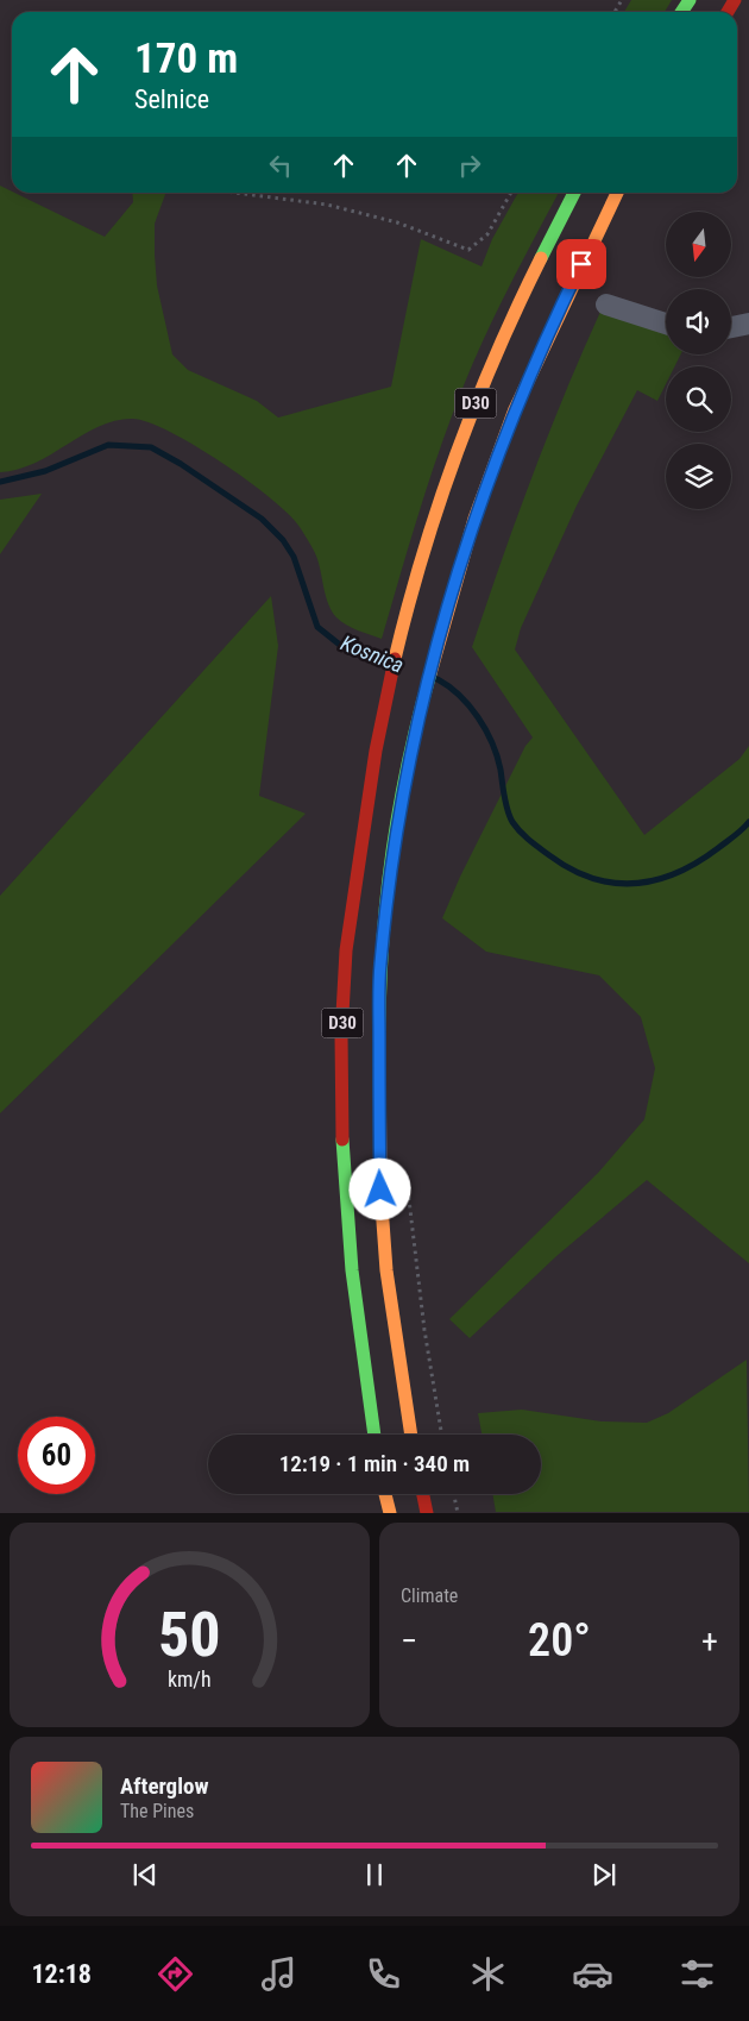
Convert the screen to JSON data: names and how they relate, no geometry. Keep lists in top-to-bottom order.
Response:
{
  "streets": {
    "main road": ["D30"]
  },
  "water": ["Kosnica"],
  "north": "bottom",
  "page": {
    "turn": ["170 m", "Selnice"],
    "limit": "60",
    "trip": "12:19 · 1 min · 340 m",
    "tile": "Climate",
    "heat": ["−", "20°", "+"],
    "song": ["Afterglow", "The Pines"],
    "tabs": "12:18",
    "gauge": ["50", "km/h"]
  }
}
